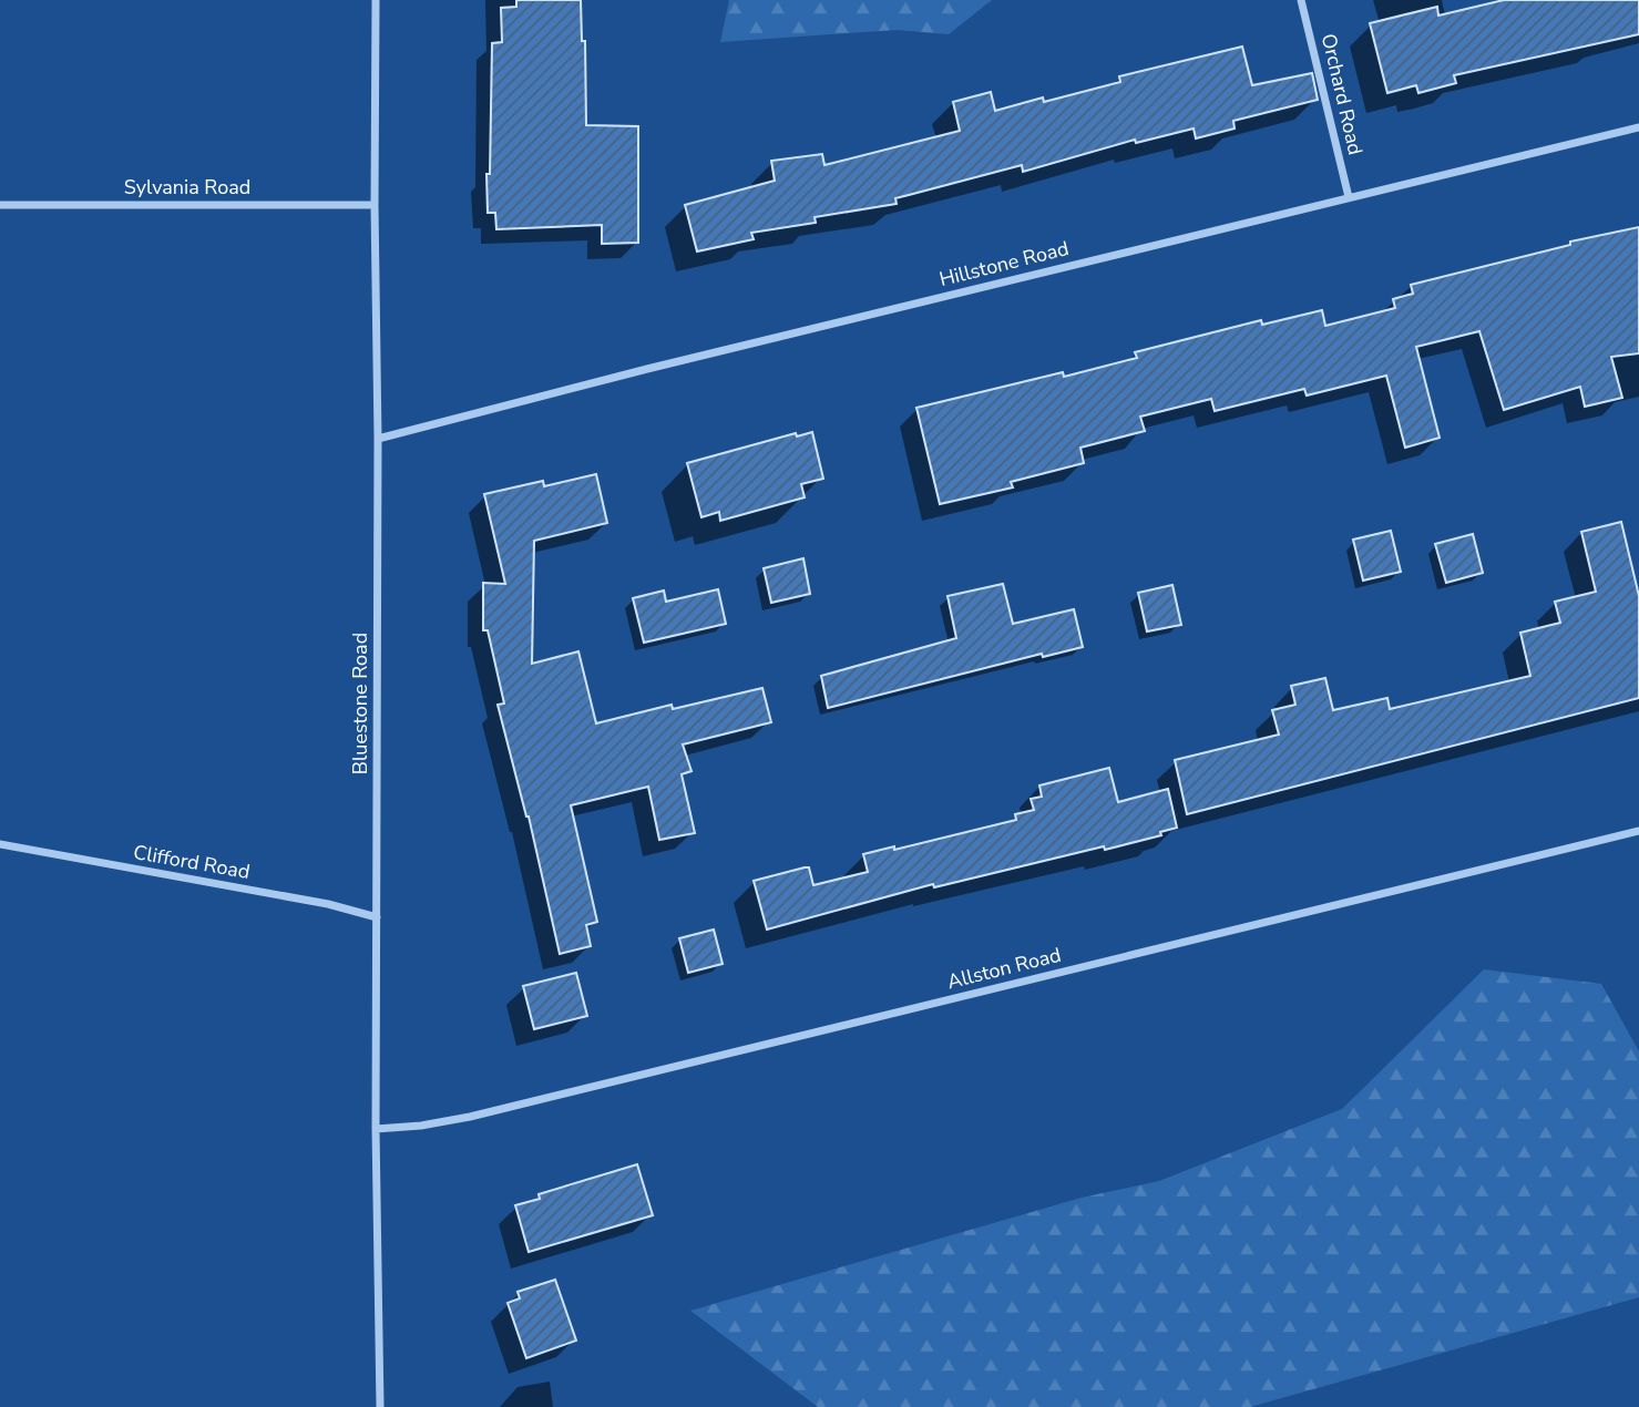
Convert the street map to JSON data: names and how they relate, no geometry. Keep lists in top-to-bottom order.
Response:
{
  "streets": {
    "street": [
      "Orchard Road",
      "Sylvania Road",
      "Hillstone Road",
      "Bluestone Road",
      "Clifford Road",
      "Allston Road"
    ]
  },
  "crossings": [
    ["Orchard Road", "Hillstone Road"],
    ["Sylvania Road", "Bluestone Road"],
    ["Hillstone Road", "Bluestone Road"],
    ["Bluestone Road", "Clifford Road"],
    ["Bluestone Road", "Allston Road"]
  ]
}
